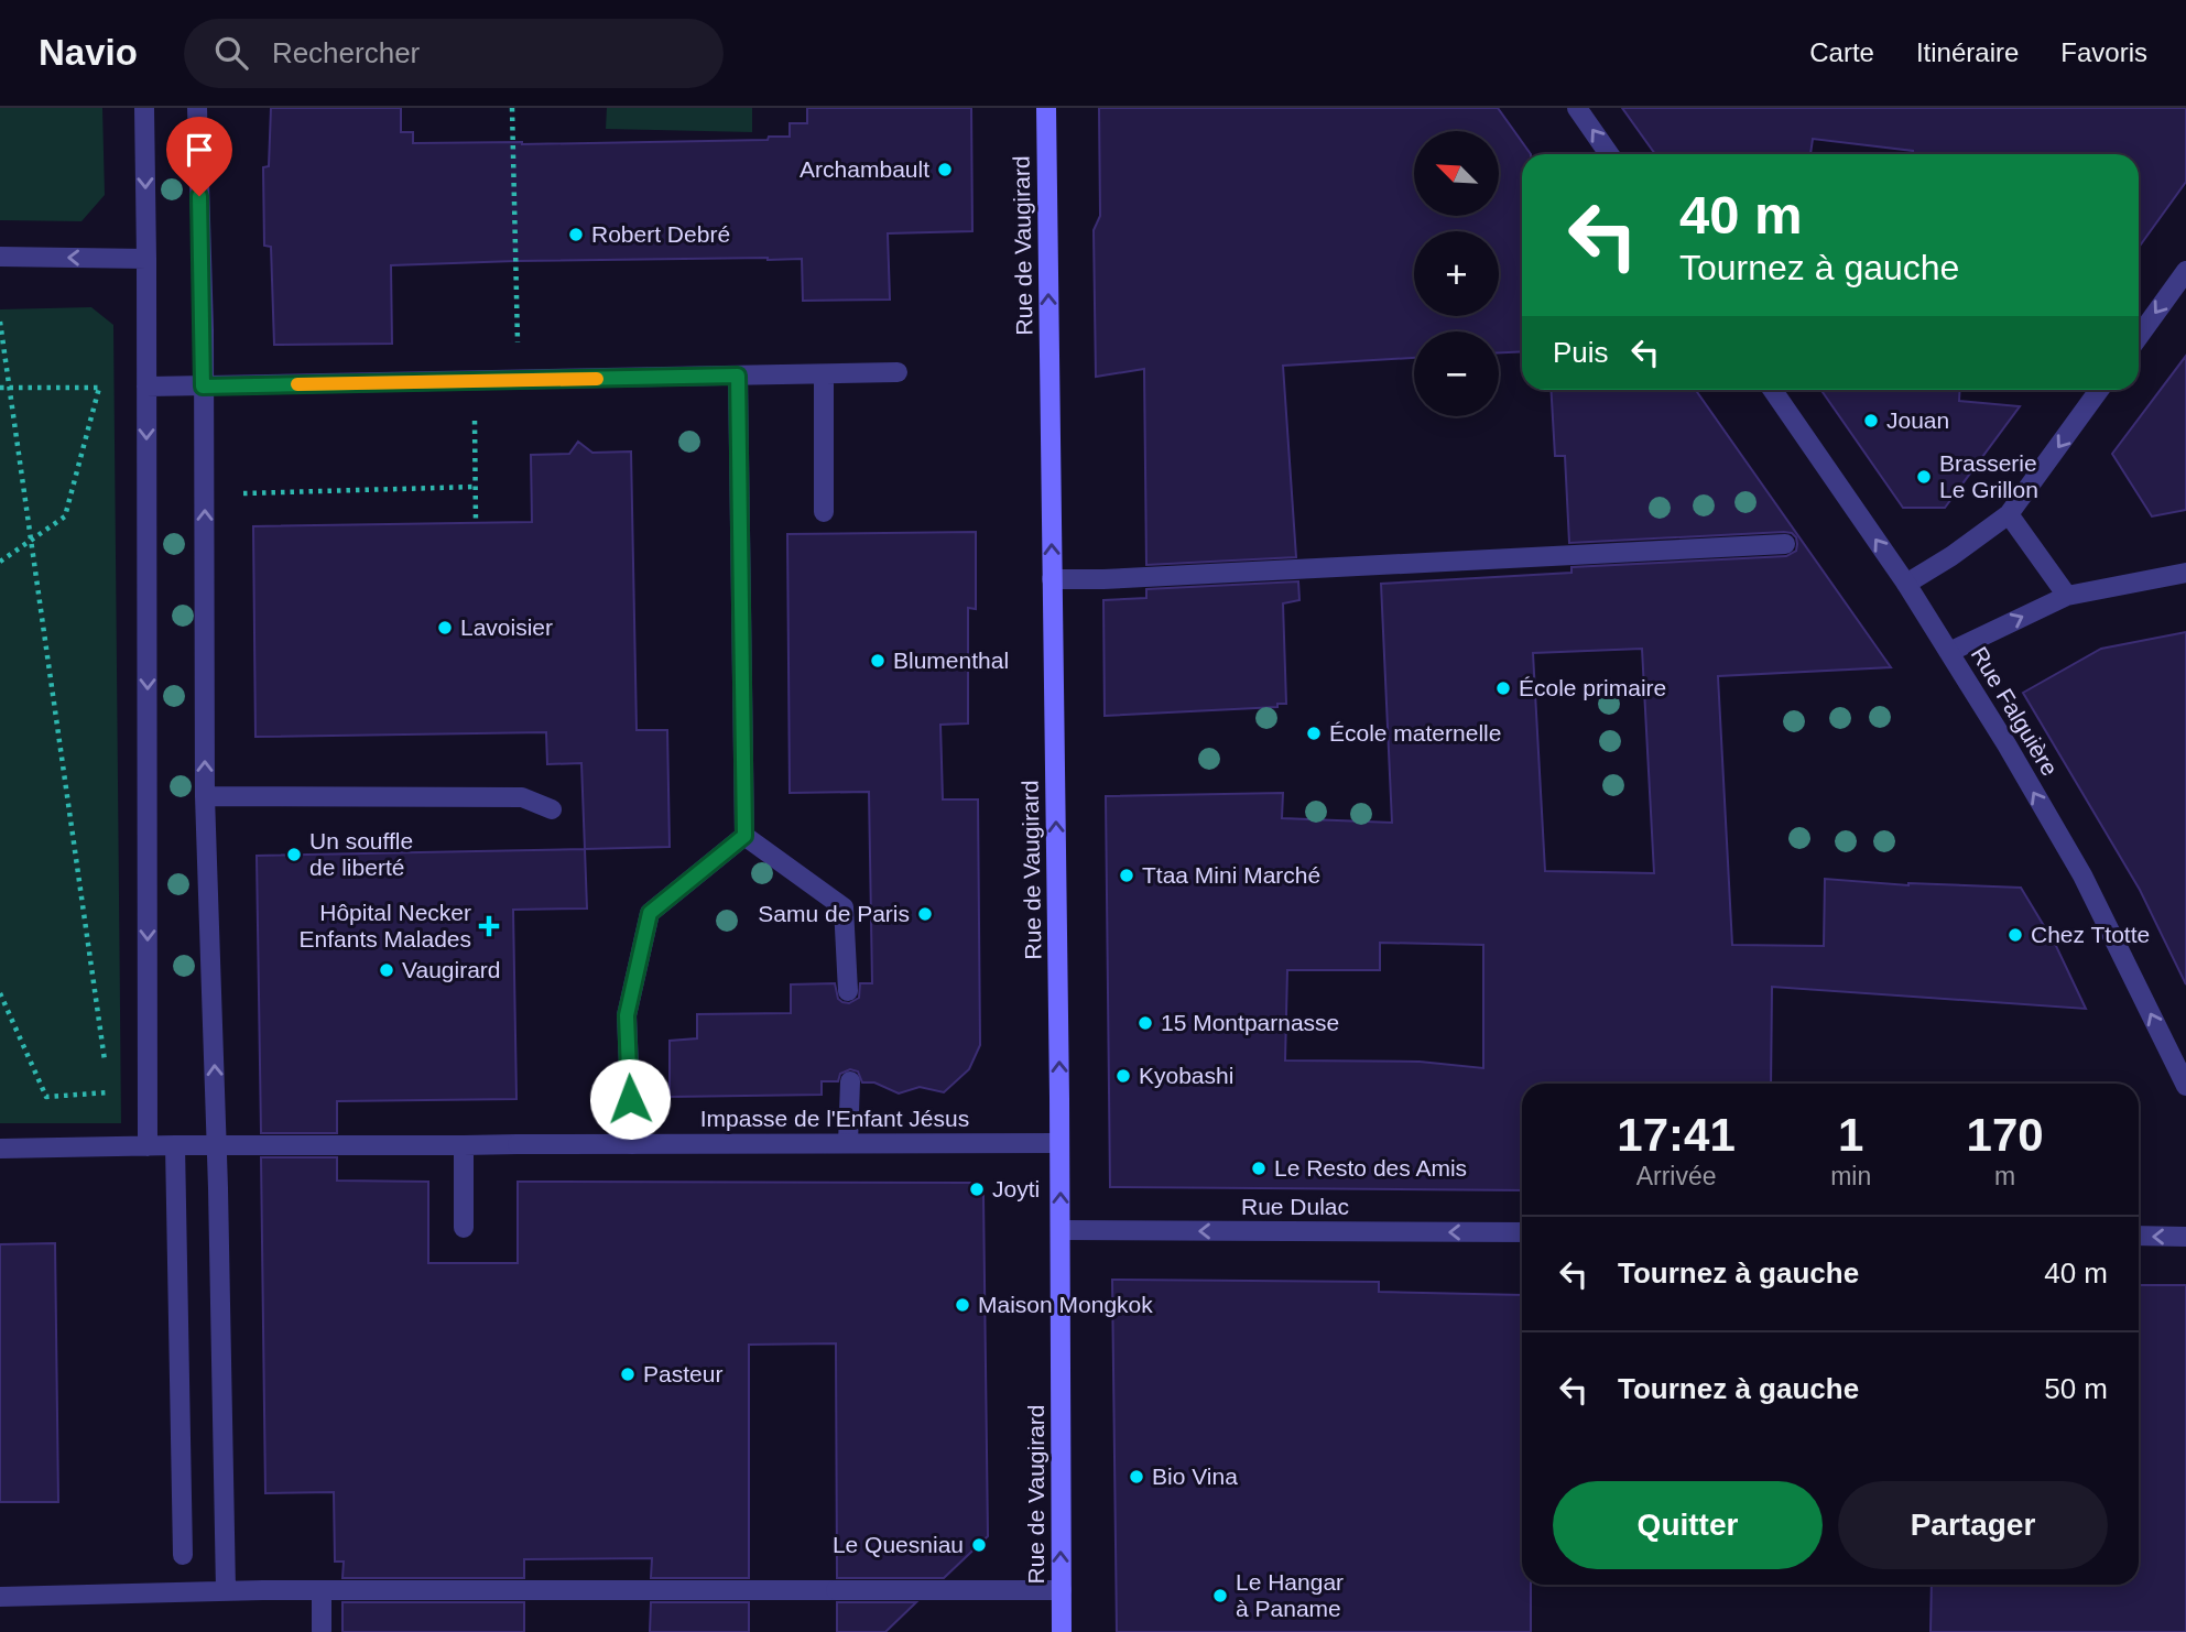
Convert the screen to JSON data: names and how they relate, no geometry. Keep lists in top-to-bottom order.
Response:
{
  "streets": {
    "main road": ["Rue de Vaugirard"],
    "street": ["Rue Falguière", "Impasse de l'Enfant Jésus", "Rue Dulac"]
  },
  "crossings": [
    ["Rue de Vaugirard", "Impasse de l'Enfant Jésus"],
    ["Rue de Vaugirard", "Rue Dulac"]
  ],
  "one_way": ["Rue de Vaugirard", "Rue Falguière", "Rue Dulac"],
  "places": {
    "other": [
      "Archambault",
      "Robert Debré",
      "Jouan",
      "Brasserie Le Grillon",
      "Lavoisier",
      "Blumenthal",
      "École primaire",
      "École maternelle",
      "Un souffle de liberté",
      "Ttaa Mini Marché",
      "Samu de Paris",
      "Chez Ttotte",
      "Vaugirard",
      "15 Montparnasse",
      "Kyobashi",
      "Le Resto des Amis",
      "Joyti",
      "Maison Mongkok",
      "Pasteur",
      "Bio Vina",
      "Le Quesniau",
      "Le Hangar à Paname"
    ],
    "health": ["Hôpital Necker Enfants Malades"]
  },
  "north": "top left",
  "page": {
    "header": "Navio",
    "search": "Rechercher",
    "nav": ["Carte", "Itinéraire", "Favoris"],
    "map_buttons": ["+", "−"],
    "turn": ["40 m", "Tournez à gauche"],
    "then": "Puis",
    "eta": [
      "17:41",
      "Arrivée",
      "1",
      "min",
      "170",
      "m"
    ],
    "list": [
      {
        "name": "Tournez à gauche",
        "value": "40 m"
      },
      {
        "name": "Tournez à gauche",
        "value": "50 m"
      }
    ],
    "buttons": ["Quitter", "Partager"]
  }
}
